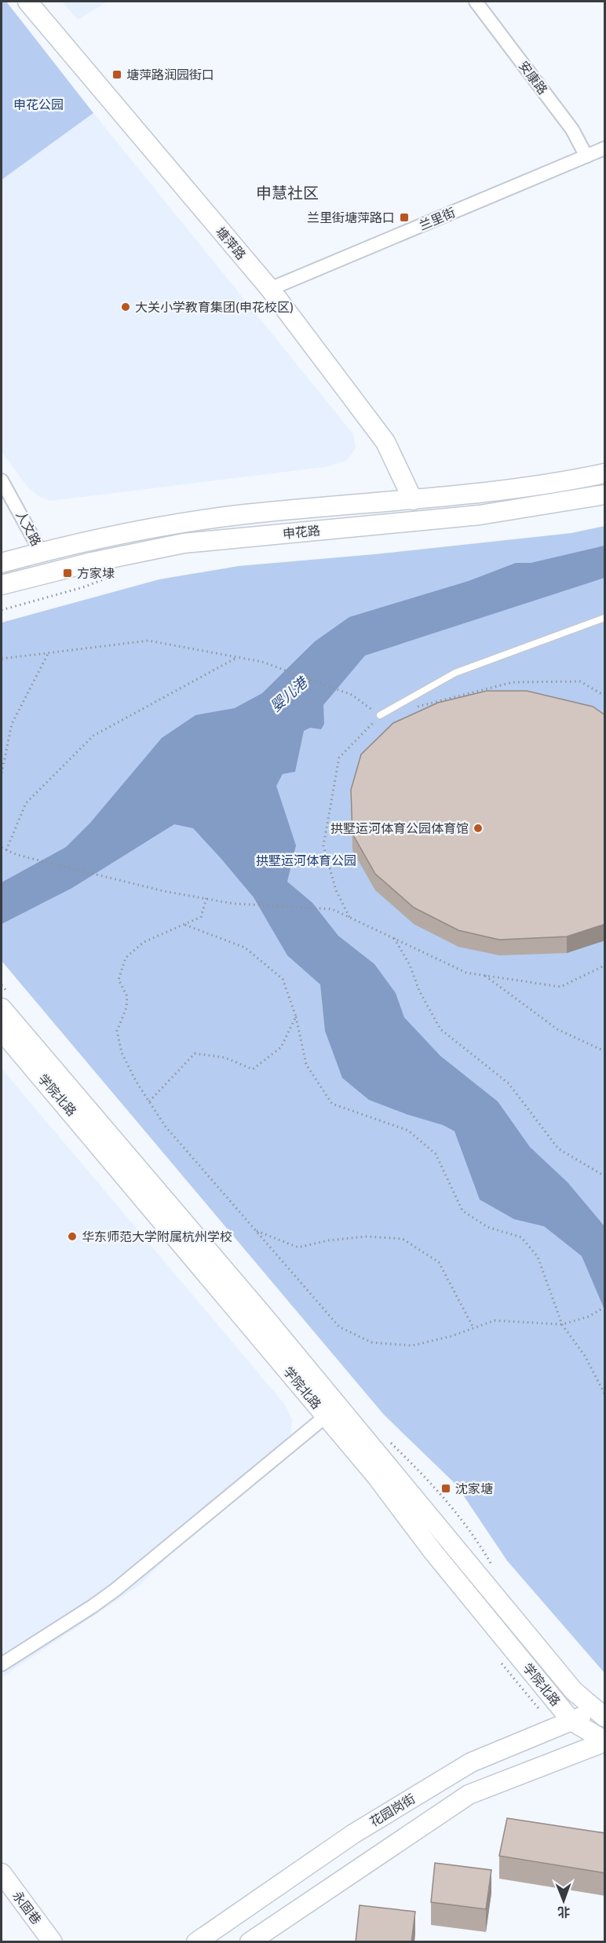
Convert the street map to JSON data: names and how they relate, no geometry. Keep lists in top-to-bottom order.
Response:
{
  "streets": {
    "main road": [
      "塘萍路",
      "申花路",
      "学院北路",
      "花园岗街",
      "永固巷"
    ],
    "street": ["安康路", "兰里街", "人文路"]
  },
  "crossings": [
    ["安康路", "兰里街"],
    ["兰里街", "塘萍路"],
    ["塘萍路", "申花路"],
    ["人文路", "申花路"],
    ["学院北路", "花园岗街"]
  ],
  "districts": ["申慧社区"],
  "water": ["婴儿港"],
  "parks": ["申花公园", "拱墅运河体育公园"],
  "places": {
    "transit": [
      "塘萍路润园街口",
      "兰里街塘萍路口",
      "方家埭",
      "沈家塘"
    ],
    "other": ["大关小学教育集团(申花校区)", "拱墅运河体育公园体育馆", "华东师范大学附属杭州学校"]
  },
  "north": "bottom"
}
